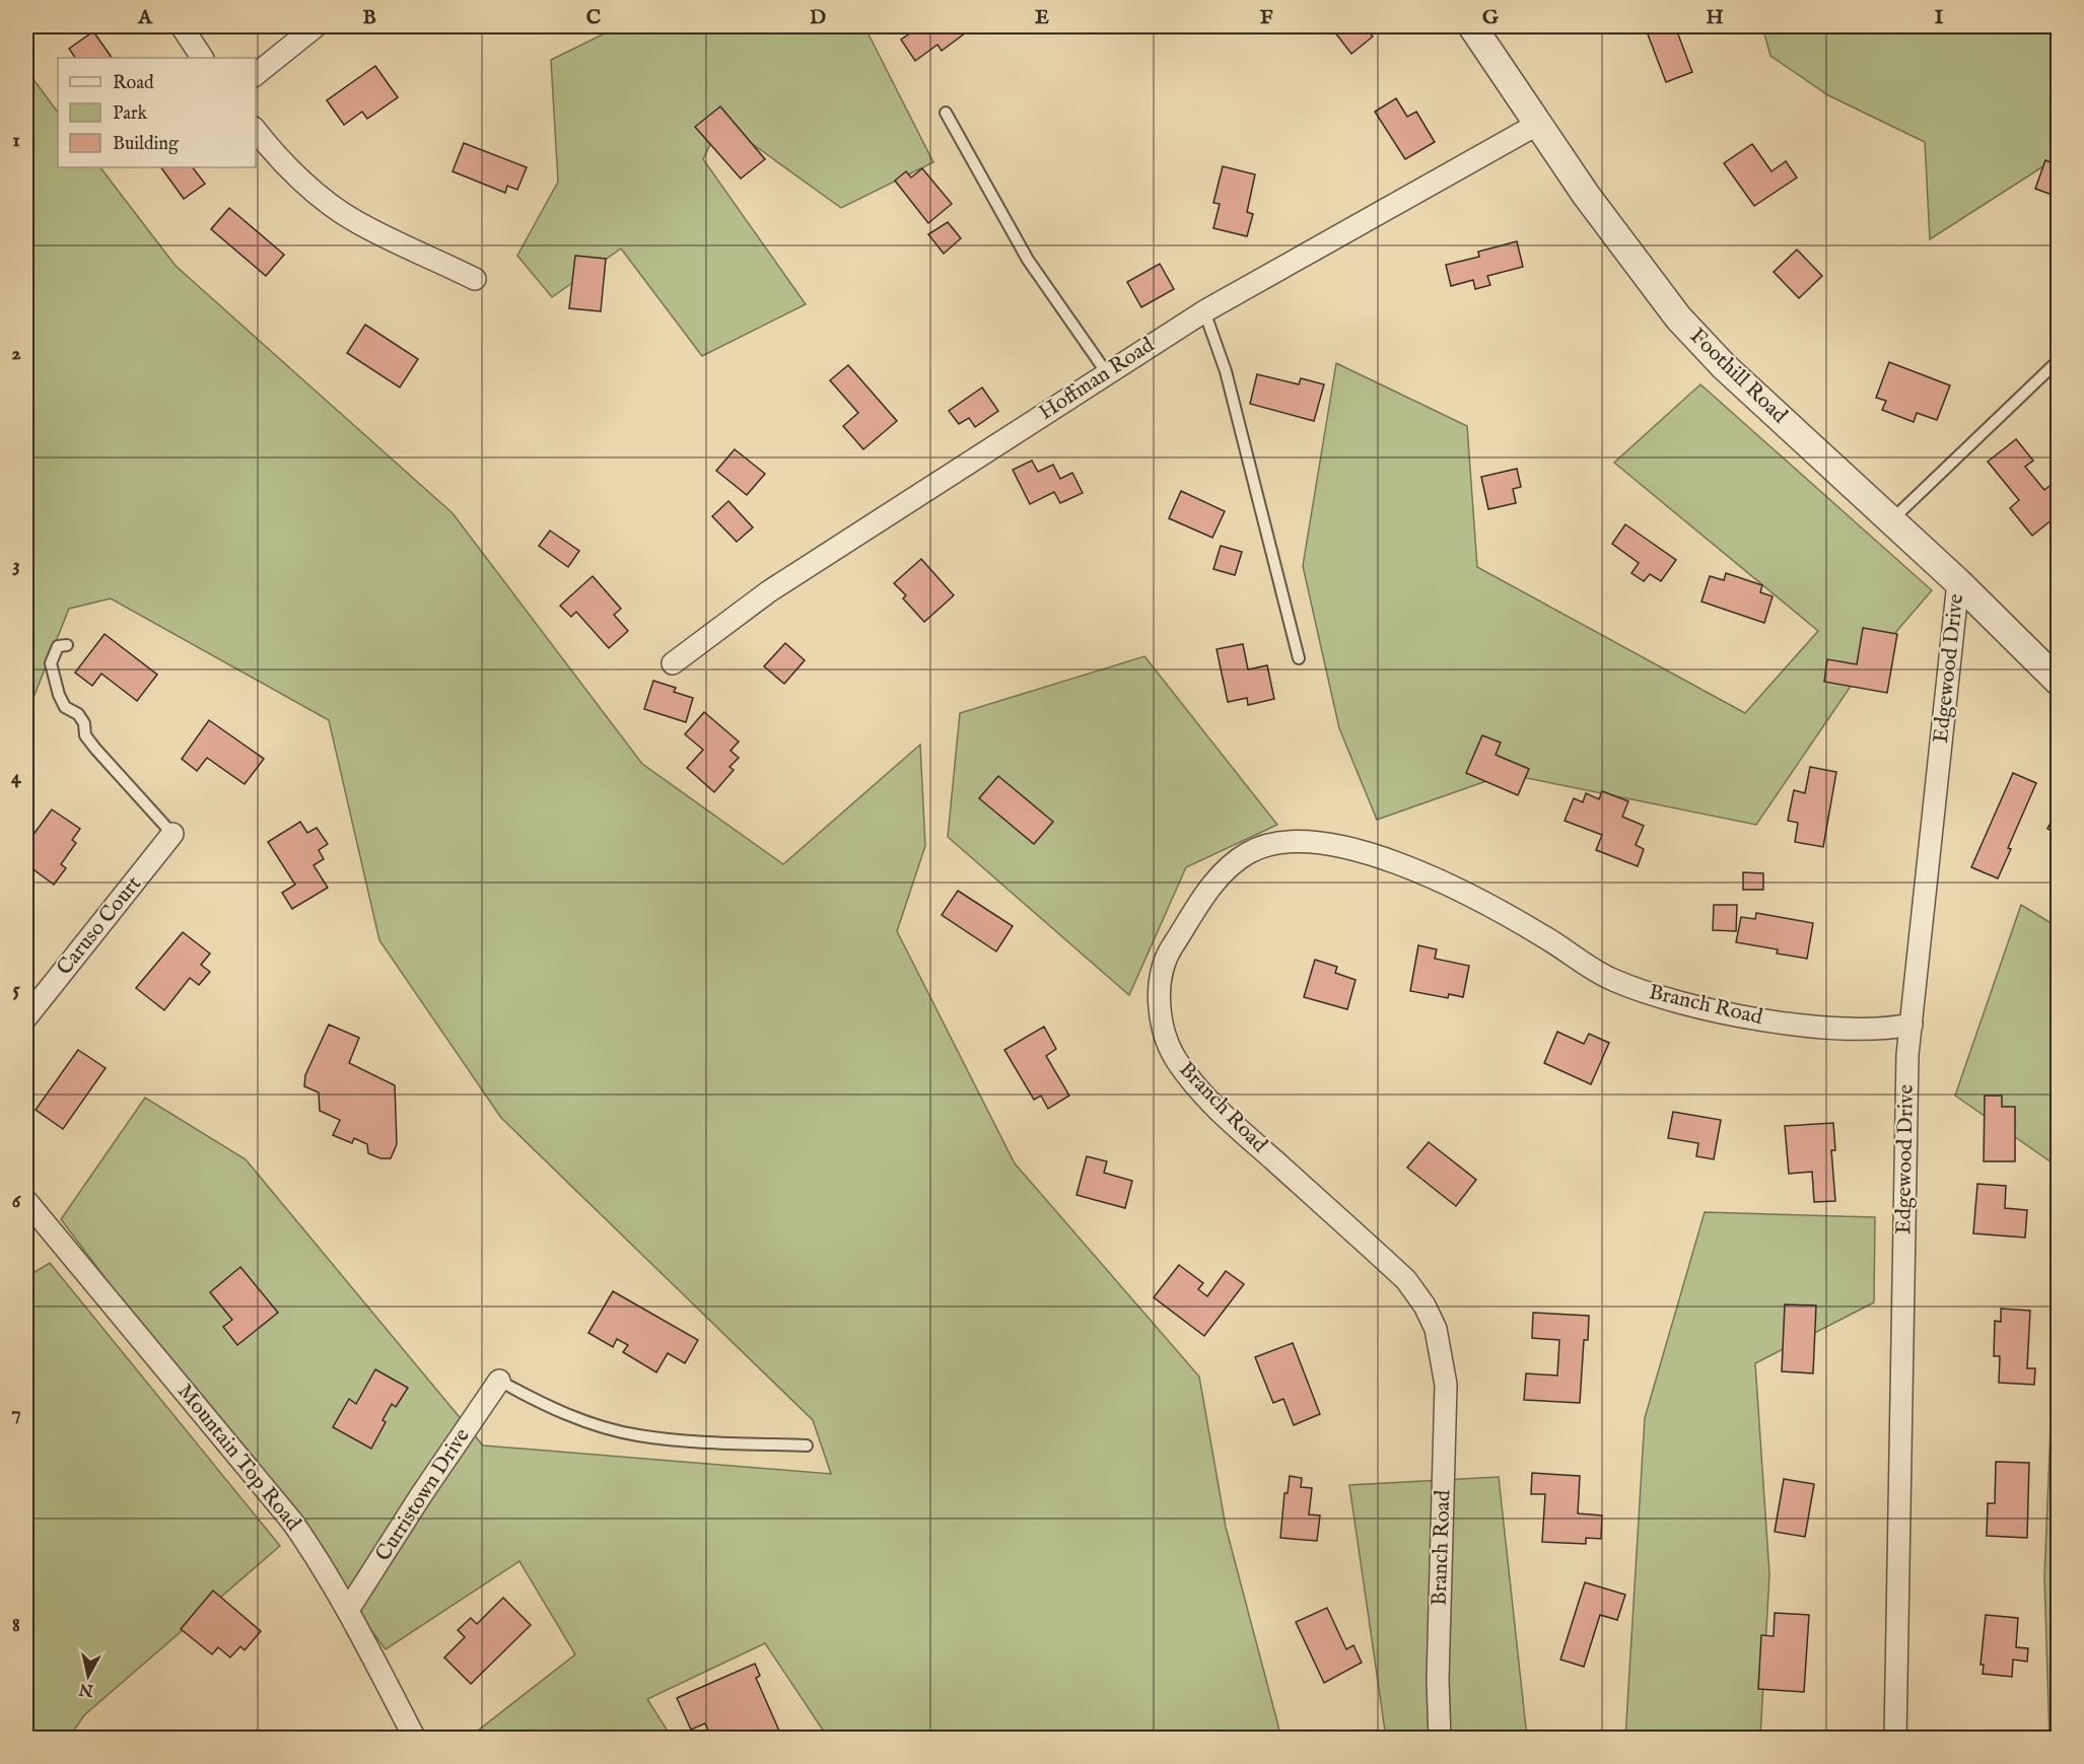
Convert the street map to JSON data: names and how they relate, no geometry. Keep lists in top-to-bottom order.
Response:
{
  "streets": {
    "street": [
      "Foothill Road",
      "Hoffman Road",
      "Edgewood Drive",
      "Caruso Court",
      "Branch Road",
      "Mountain Top Road",
      "Curristown Drive"
    ]
  },
  "crossings": [
    ["Foothill Road", "Hoffman Road"],
    ["Foothill Road", "Edgewood Drive"],
    ["Edgewood Drive", "Branch Road"],
    ["Mountain Top Road", "Curristown Drive"]
  ],
  "legend": ["Road", "Park", "Building"],
  "north": "bottom",
  "grid": {
    "columns": [
      "A",
      "B",
      "C",
      "D",
      "E",
      "F",
      "G",
      "H",
      "I"
    ],
    "rows": [
      "1",
      "2",
      "3",
      "4",
      "5",
      "6",
      "7",
      "8"
    ]
  }
}
